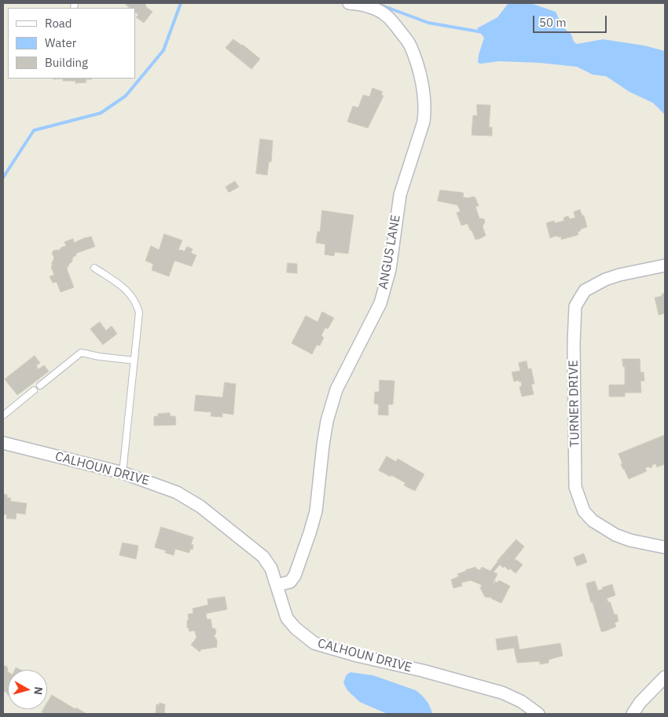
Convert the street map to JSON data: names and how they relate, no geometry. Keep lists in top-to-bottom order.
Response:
{
  "streets": {
    "street": ["ANGUS LANE", "TURNER DRIVE", "CALHOUN DRIVE"]
  },
  "crossings": [
    ["ANGUS LANE", "CALHOUN DRIVE"]
  ],
  "legend": ["Road", "Water", "Building"],
  "scale_bar": "50 m",
  "north": "right"
}
